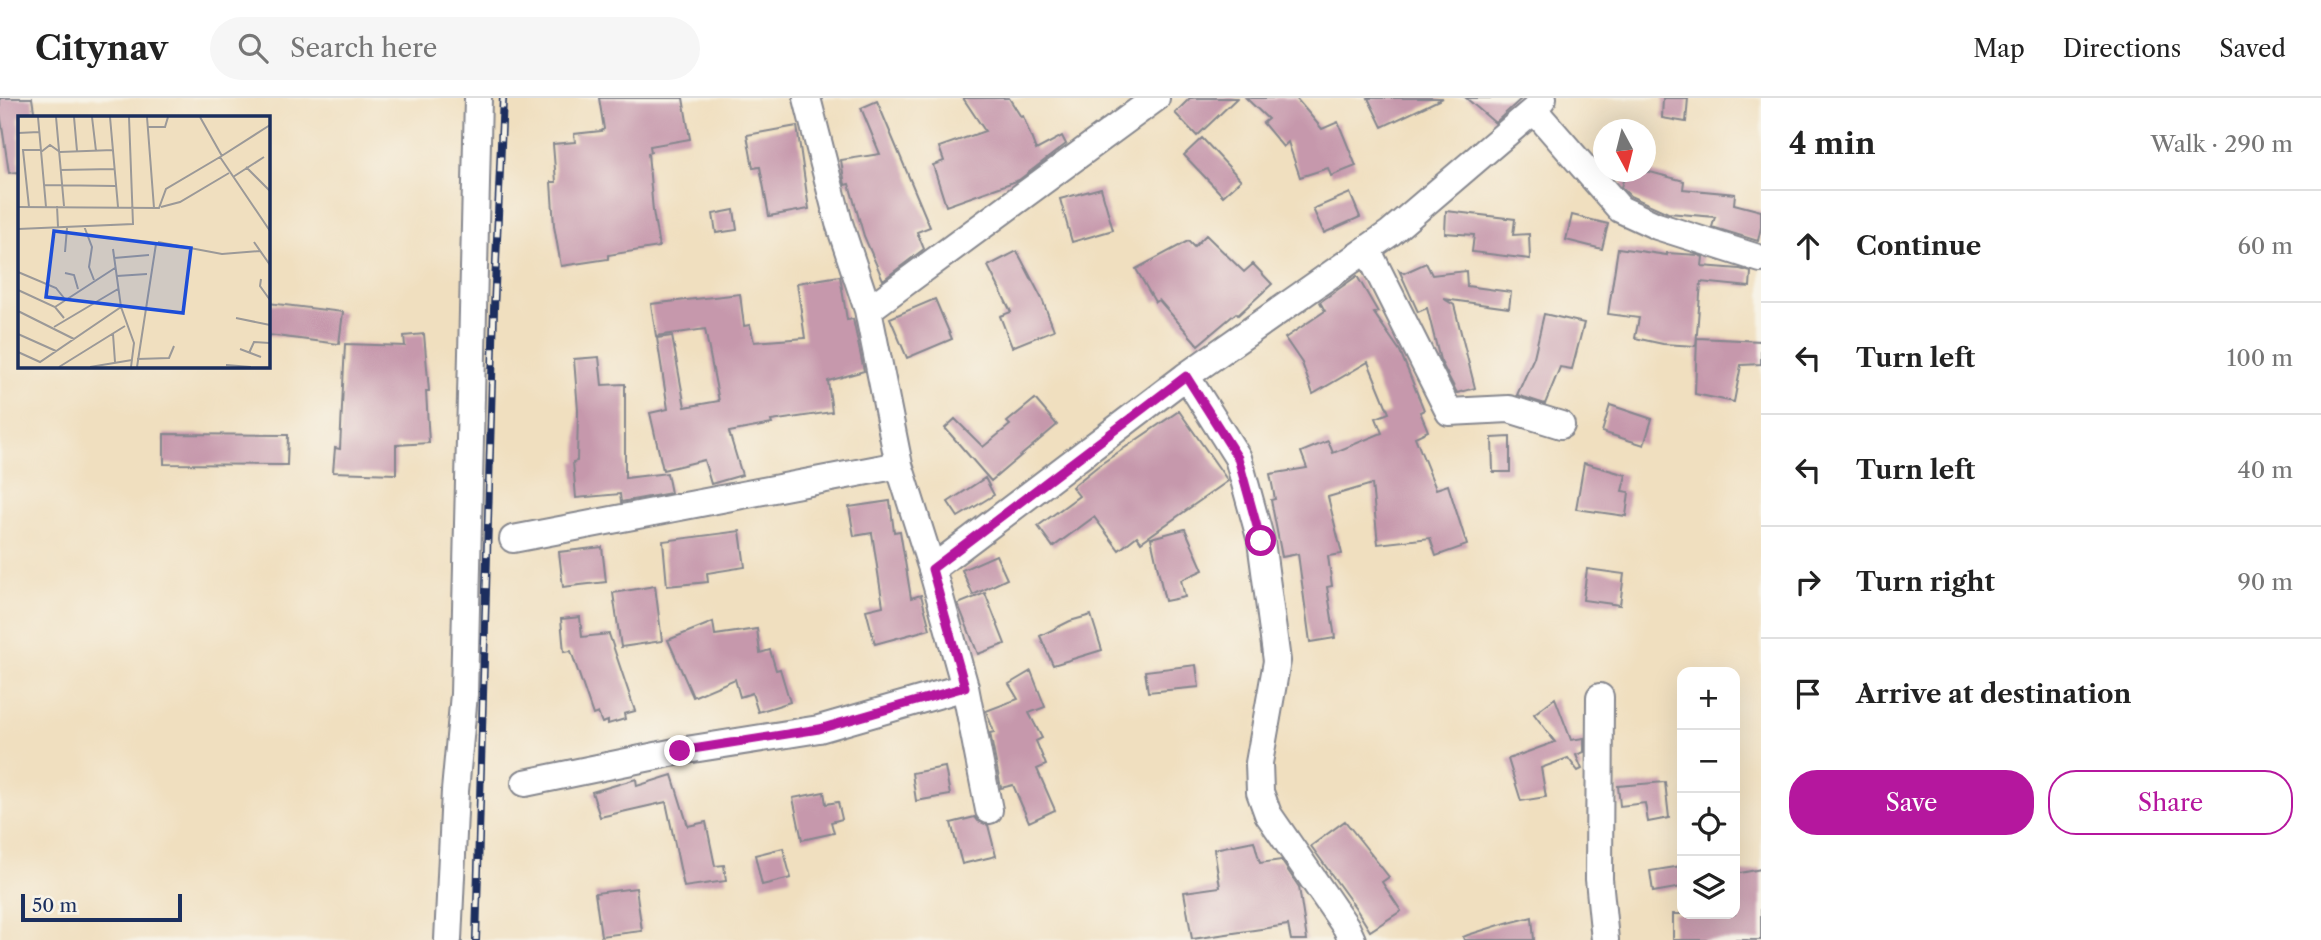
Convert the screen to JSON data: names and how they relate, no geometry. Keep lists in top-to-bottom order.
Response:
{
  "scale_bar": "50 m",
  "north": "bottom",
  "page": {
    "header": "Citynav",
    "search": "Search here",
    "nav": ["Map", "Directions", "Saved"],
    "heading": ["4 min", "Walk · 290 m"],
    "list": [
      ["Continue", "60 m"],
      ["Turn left", "100 m"],
      ["Turn left", "40 m"],
      ["Turn right", "90 m"],
      "Arrive at destination"
    ],
    "map_buttons": ["+", "−"],
    "buttons": ["Save", "Share"],
    "scale": "50 m"
  }
}
